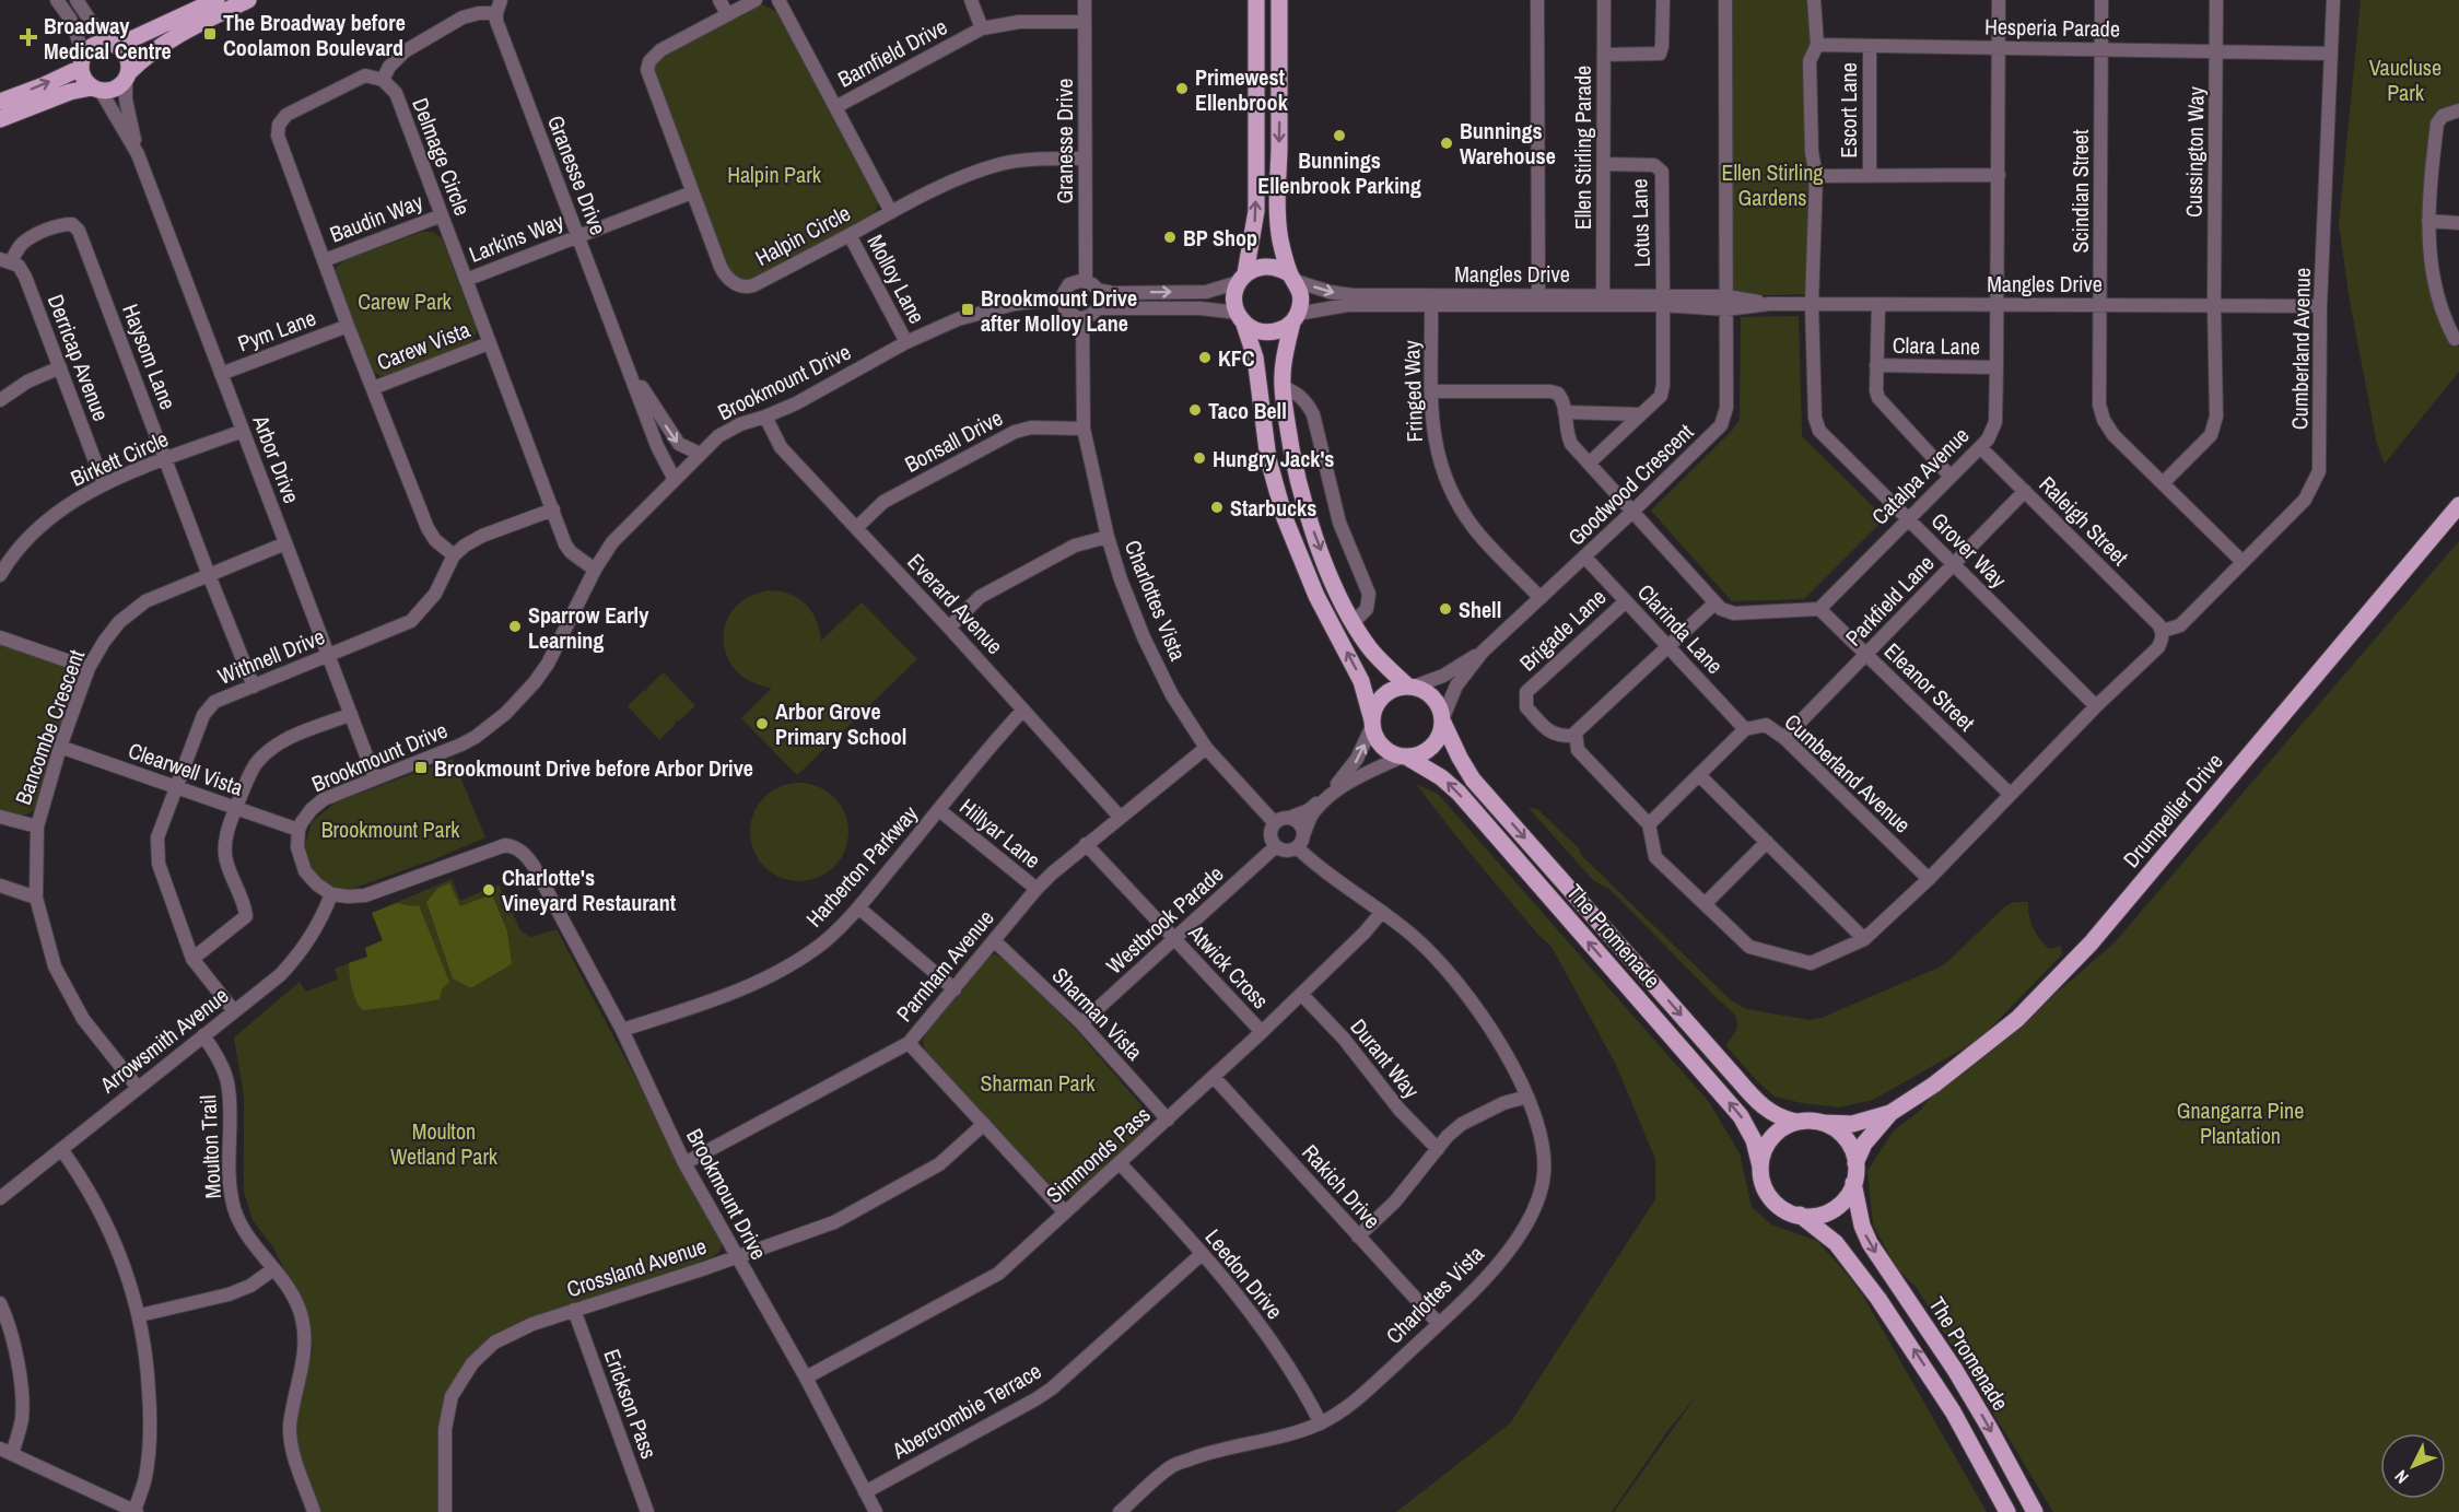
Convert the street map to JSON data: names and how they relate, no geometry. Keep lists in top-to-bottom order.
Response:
{
  "streets": {
    "main road": ["Drumpellier Drive", "The Promenade"],
    "street": [
      "Hesperia Parade",
      "Barnfield Drive",
      "Escort Lane",
      "Granesse Drive",
      "Ellen Stirling Parade",
      "Cussington Way",
      "Delmage Circle",
      "Scindian Street",
      "Baudin Way",
      "Lotus Lane",
      "Halpin Circle",
      "Larkins Way",
      "Mangles Drive",
      "Molloy Lane",
      "Pym Lane",
      "Carew Vista",
      "Clara Lane",
      "Cumberland Avenue",
      "Haysom Lane",
      "Derricap Avenue",
      "Brookmount Drive",
      "Fringed Way",
      "Bonsall Drive",
      "Birkett Circle",
      "Arbor Drive",
      "Catalpa Avenue",
      "Goodwood Crescent",
      "Raleigh Street",
      "Grover Way",
      "Charlottes Vista",
      "Parkfield Lane",
      "Everard Avenue",
      "Clarinda Lane",
      "Brigade Lane",
      "Withnell Drive",
      "Eleanor Street",
      "Bancombe Crescent",
      "Clearwell Vista",
      "Hillyar Lane",
      "Harberton Parkway",
      "Westbrook Parade",
      "Parnham Avenue",
      "Atwick Cross",
      "Sharman Vista",
      "Arrowsmith Avenue",
      "Durant Way",
      "Moulton Trail",
      "Simmonds Pass",
      "Rakich Drive",
      "Crossland Avenue",
      "Leedon Drive",
      "Erickson Pass",
      "Abercrombie Terrace"
    ]
  },
  "crossings": [
    ["Hesperia Parade", "Escort Lane"],
    ["Hesperia Parade", "Cussington Way"],
    ["Hesperia Parade", "Scindian Street"],
    ["Hesperia Parade", "Cumberland Avenue"],
    ["Hesperia Parade", "Catalpa Avenue"],
    ["Hesperia Parade", "Grover Way"],
    ["Barnfield Drive", "Granesse Drive"],
    ["Granesse Drive", "Halpin Circle"],
    ["Granesse Drive", "Larkins Way"],
    ["Granesse Drive", "Brookmount Drive"],
    ["Granesse Drive", "Charlottes Vista"],
    ["Ellen Stirling Parade", "Lotus Lane"],
    ["Ellen Stirling Parade", "Mangles Drive"],
    ["Cussington Way", "Scindian Street"],
    ["Cussington Way", "Mangles Drive"],
    ["Delmage Circle", "Baudin Way"],
    ["Delmage Circle", "Larkins Way"],
    ["Delmage Circle", "Carew Vista"],
    ["Delmage Circle", "Brookmount Drive"],
    ["Scindian Street", "Mangles Drive"],
    ["Scindian Street", "Cumberland Avenue"],
    ["Lotus Lane", "Mangles Drive"],
    ["Halpin Circle", "Larkins Way"],
    ["Halpin Circle", "Molloy Lane"],
    ["Mangles Drive", "Cumberland Avenue"],
    ["Mangles Drive", "Fringed Way"],
    ["Mangles Drive", "Catalpa Avenue"],
    ["Mangles Drive", "Goodwood Crescent"],
    ["Mangles Drive", "Grover Way"],
    ["Molloy Lane", "Brookmount Drive"],
    ["Pym Lane", "Arbor Drive"],
    ["Clara Lane", "Catalpa Avenue"],
    ["Cumberland Avenue", "Raleigh Street"],
    ["Cumberland Avenue", "Parkfield Lane"],
    ["Cumberland Avenue", "Clarinda Lane"],
    ["Haysom Lane", "Derricap Avenue"],
    ["Haysom Lane", "Birkett Circle"],
    ["Haysom Lane", "Withnell Drive"],
    ["Haysom Lane", "Bancombe Crescent"],
    ["Derricap Avenue", "Birkett Circle"],
    ["Brookmount Drive", "Arbor Drive"],
    ["Brookmount Drive", "Charlottes Vista"],
    ["Brookmount Drive", "Everard Avenue"],
    ["Brookmount Drive", "Clearwell Vista"],
    ["Brookmount Drive", "Harberton Parkway"],
    ["Brookmount Drive", "Parnham Avenue"],
    ["Brookmount Drive", "Arrowsmith Avenue"],
    ["Brookmount Drive", "Simmonds Pass"],
    ["Brookmount Drive", "Crossland Avenue"],
    ["Brookmount Drive", "Abercrombie Terrace"],
    ["Fringed Way", "Goodwood Crescent"],
    ["Bonsall Drive", "Charlottes Vista"],
    ["Bonsall Drive", "Everard Avenue"],
    ["Birkett Circle", "Arbor Drive"],
    ["Arbor Drive", "Withnell Drive"],
    ["Arbor Drive", "Bancombe Crescent"],
    ["Catalpa Avenue", "Raleigh Street"],
    ["Catalpa Avenue", "Grover Way"],
    ["Catalpa Avenue", "Eleanor Street"],
    ["Goodwood Crescent", "Clarinda Lane"],
    ["Goodwood Crescent", "The Promenade"],
    ["Raleigh Street", "Parkfield Lane"],
    ["Grover Way", "Parkfield Lane"],
    ["Charlottes Vista", "Westbrook Parade"],
    ["Charlottes Vista", "Parnham Avenue"],
    ["Charlottes Vista", "Simmonds Pass"],
    ["Charlottes Vista", "Rakich Drive"],
    ["Charlottes Vista", "Leedon Drive"],
    ["Parkfield Lane", "Eleanor Street"],
    ["Everard Avenue", "Harberton Parkway"],
    ["Everard Avenue", "Parnham Avenue"],
    ["Clarinda Lane", "Brigade Lane"],
    ["Withnell Drive", "Clearwell Vista"],
    ["Withnell Drive", "Arrowsmith Avenue"],
    ["Bancombe Crescent", "Clearwell Vista"],
    ["Bancombe Crescent", "Arrowsmith Avenue"],
    ["Drumpellier Drive", "The Promenade"],
    ["Hillyar Lane", "Harberton Parkway"],
    ["Hillyar Lane", "Parnham Avenue"],
    ["Westbrook Parade", "Atwick Cross"],
    ["Westbrook Parade", "Sharman Vista"],
    ["Parnham Avenue", "Atwick Cross"],
    ["Parnham Avenue", "Sharman Vista"],
    ["Atwick Cross", "Simmonds Pass"],
    ["Sharman Vista", "Simmonds Pass"],
    ["Arrowsmith Avenue", "Moulton Trail"],
    ["Durant Way", "Simmonds Pass"],
    ["Simmonds Pass", "Rakich Drive"],
    ["Simmonds Pass", "Leedon Drive"],
    ["Crossland Avenue", "Erickson Pass"],
    ["Leedon Drive", "Abercrombie Terrace"]
  ],
  "parks": [
    "Vaucluse Park",
    "Ellen Stirling Gardens",
    "Halpin Park",
    "Carew Park",
    "Brookmount Park",
    "Sharman Park",
    "Gnangarra Pine Plantation",
    "Moulton Wetland Park"
  ],
  "places": {
    "transit": ["The Broadway before Coolamon Boulevard", "Brookmount Drive after Molloy Lane", "Brookmount Drive before Arbor Drive"],
    "health": ["Broadway Medical Centre"],
    "other": [
      "Primewest Ellenbrook",
      "Bunnings Ellenbrook Parking",
      "Bunnings Warehouse",
      "BP Shop",
      "KFC",
      "Taco Bell",
      "Hungry Jack's",
      "Starbucks",
      "Shell",
      "Sparrow Early Learning",
      "Arbor Grove Primary School",
      "Charlotte's Vineyard Restaurant"
    ]
  },
  "north": "bottom left"
}
